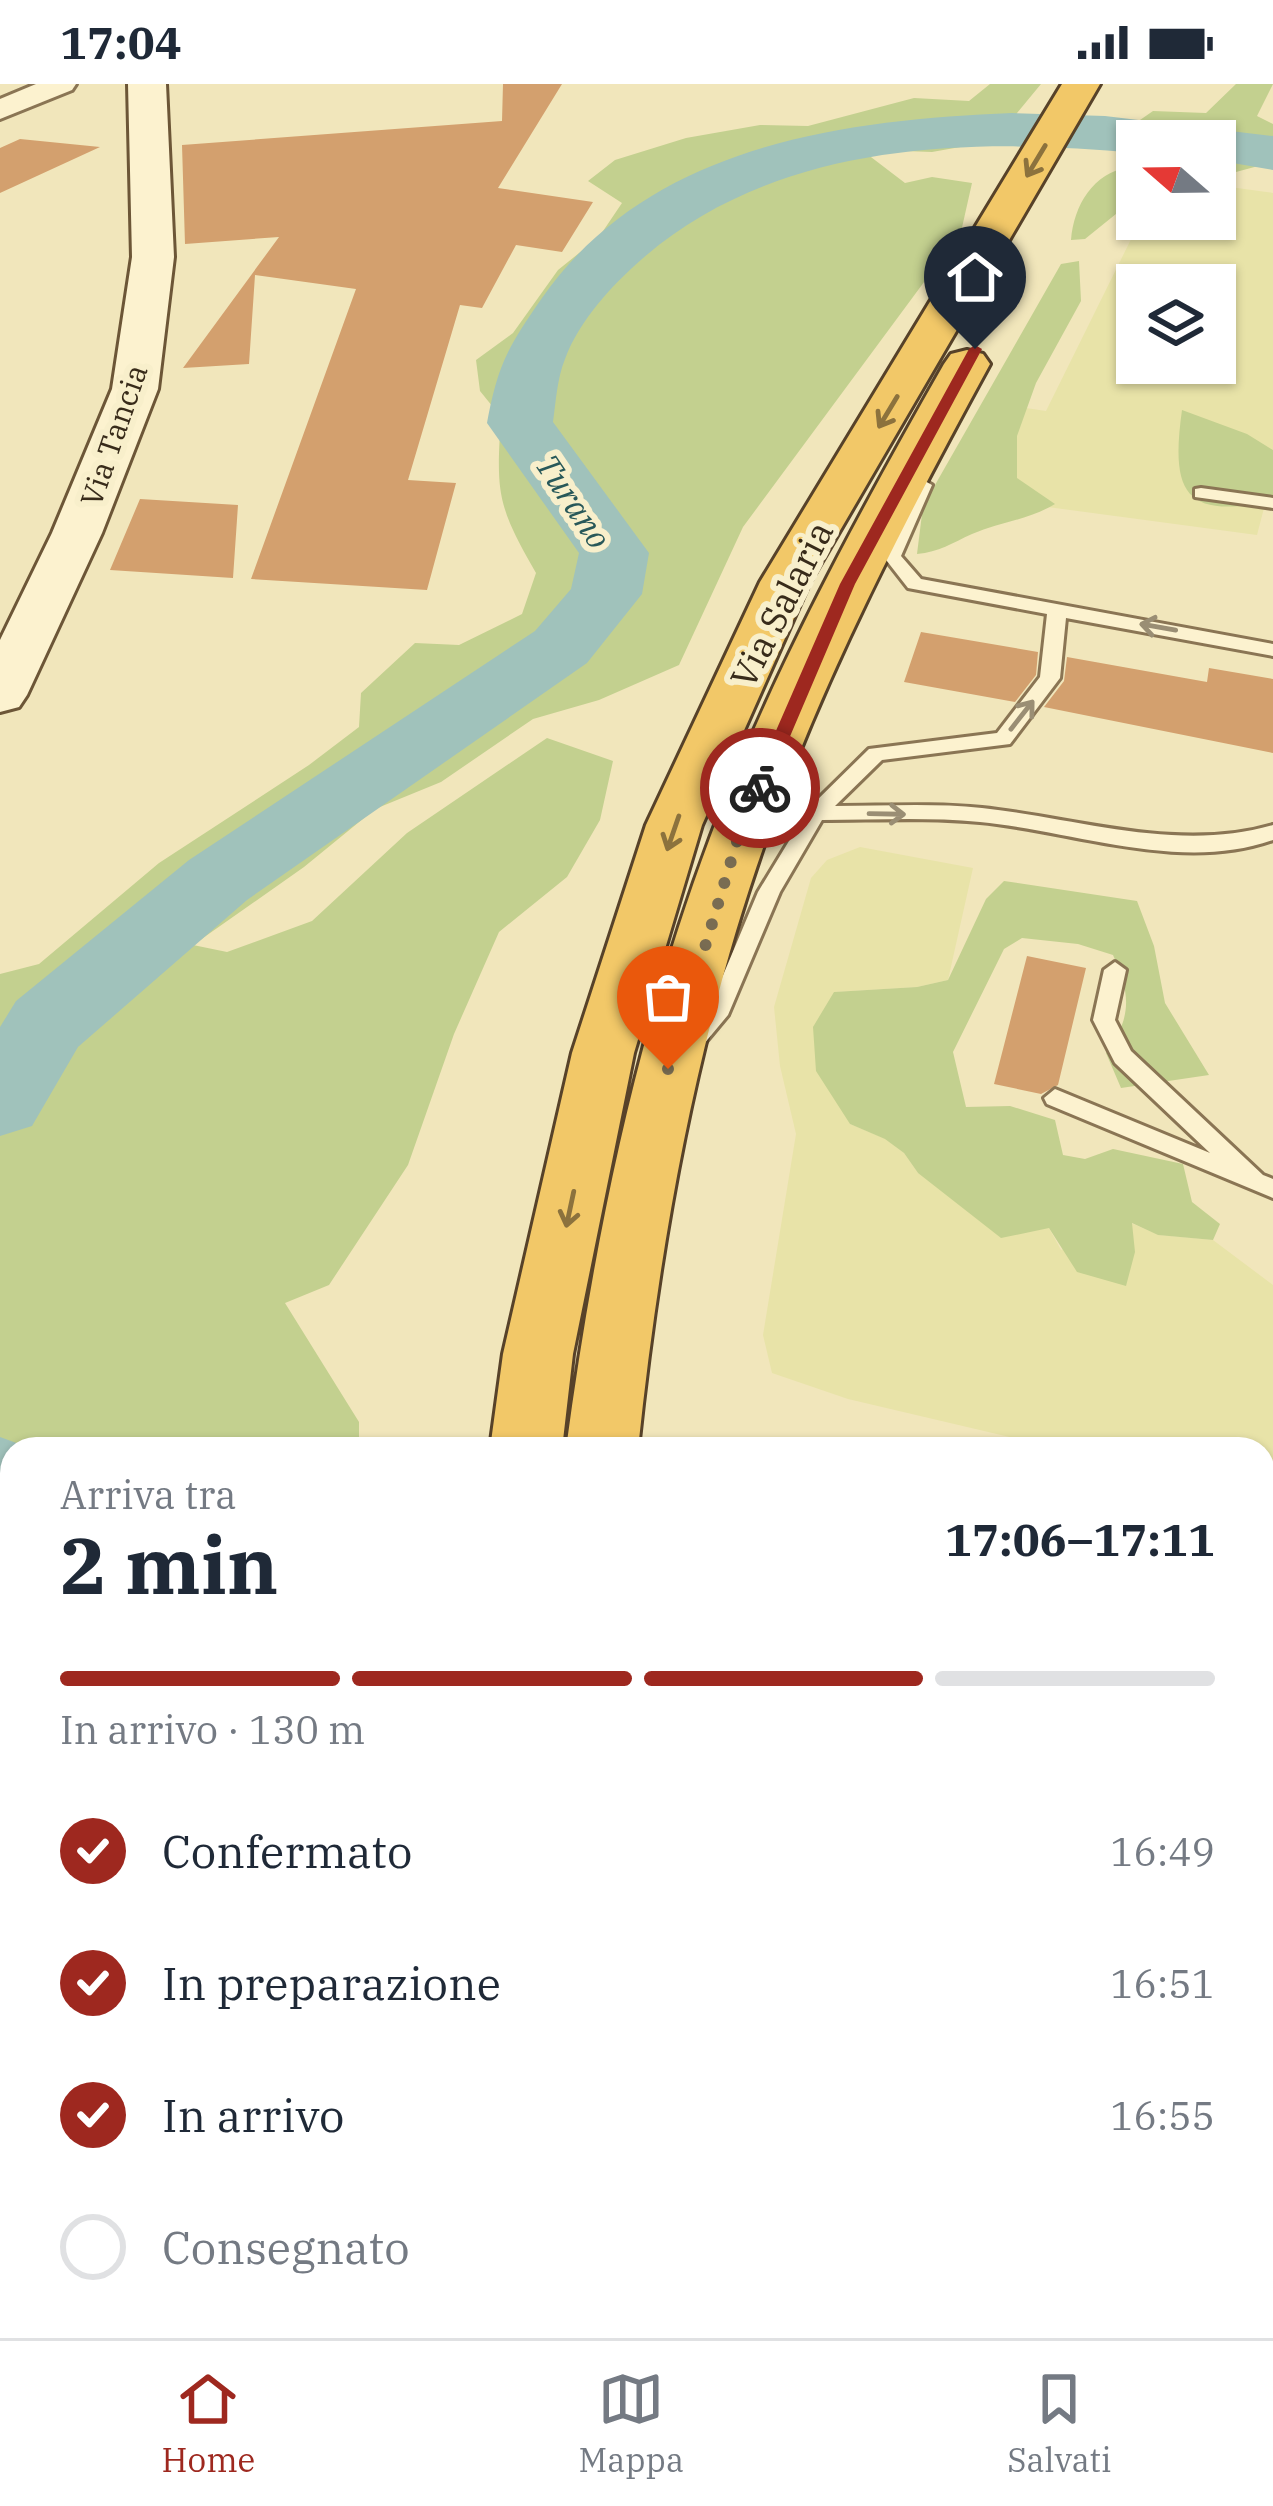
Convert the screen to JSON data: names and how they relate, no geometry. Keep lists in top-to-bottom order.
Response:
{
  "streets": {
    "highway": ["Via Salaria"],
    "main road": ["Via Tancia"]
  },
  "water": ["Turano"],
  "north": "left",
  "page": {
    "status": "17:04",
    "heading": ["2 min", "Arriva tra", "17:06–17:11"],
    "bar": "In arrivo · 130 m",
    "list": [
      ["Confermato", "16:49"],
      ["In preparazione", "16:51"],
      ["In arrivo", "16:55"],
      "Consegnato"
    ],
    "tabs": ["Home", "Mappa", "Salvati"]
  }
}
